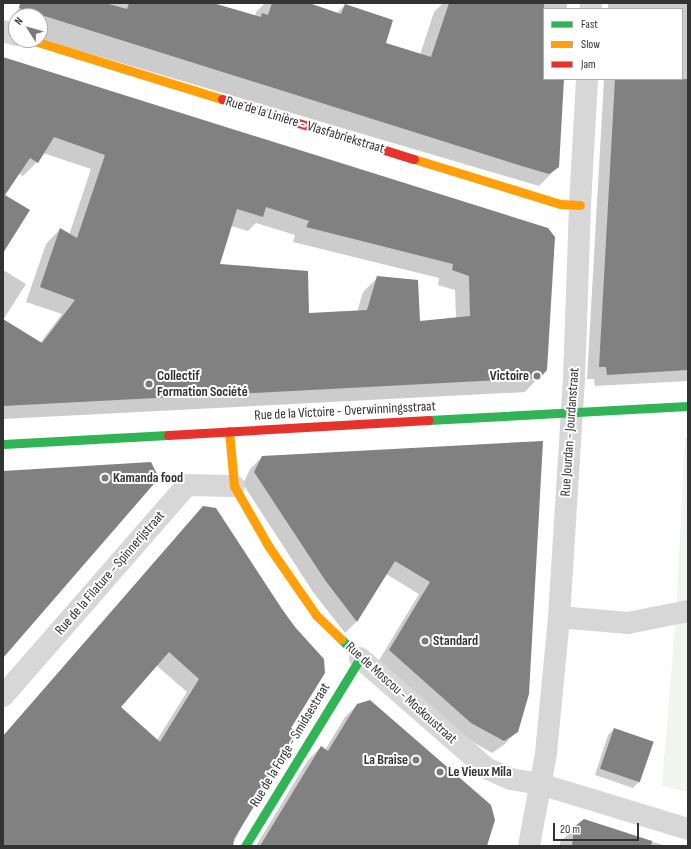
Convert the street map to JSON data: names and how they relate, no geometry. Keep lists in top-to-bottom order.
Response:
{
  "streets": {
    "street": [
      "Rue de la Linière - Vlasfabriekstraat",
      "Rue de la Victoire - Overwinningsstraat",
      "Rue Jourdan - Jourdanstraat",
      "Rue de la Filature - Spinnerijstraat",
      "Rue de Moscou - Moskoustraat",
      "Rue de la Forge - Smidsestraat"
    ]
  },
  "crossings": [
    ["Rue de la Linière - Vlasfabriekstraat", "Rue Jourdan - Jourdanstraat"],
    ["Rue de la Victoire - Overwinningsstraat", "Rue Jourdan - Jourdanstraat"],
    ["Rue de la Victoire - Overwinningsstraat", "Rue de Moscou - Moskoustraat"],
    ["Rue Jourdan - Jourdanstraat", "Rue de Moscou - Moskoustraat"],
    ["Rue de la Filature - Spinnerijstraat", "Rue de Moscou - Moskoustraat"],
    ["Rue de Moscou - Moskoustraat", "Rue de la Forge - Smidsestraat"]
  ],
  "places": [
    "Victoire",
    "Collectif Formation Société",
    "Kamanda food",
    "Standard",
    "La Braise",
    "Le Vieux Mila"
  ],
  "legend": ["Fast", "Slow", "Jam"],
  "scale_bar": "20 m",
  "north": "top left"
}
